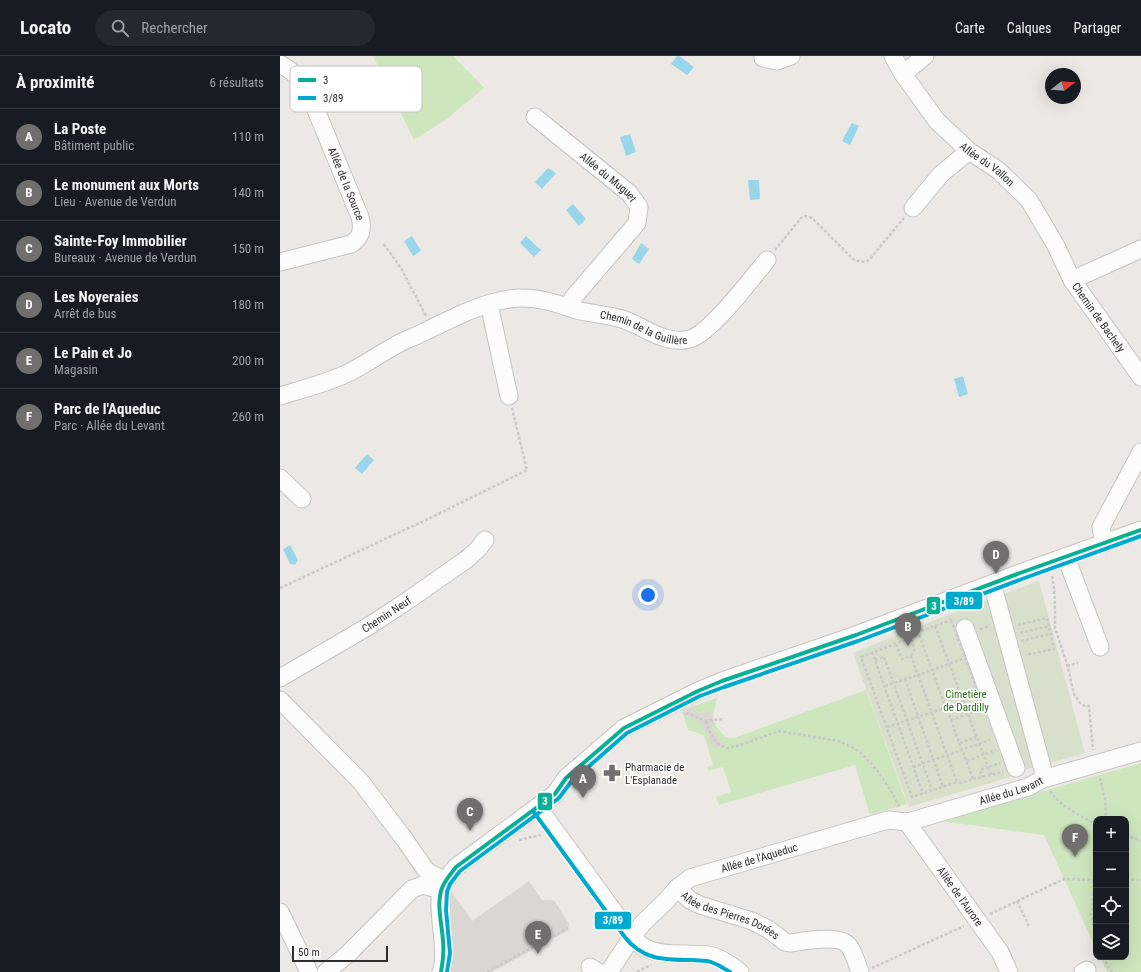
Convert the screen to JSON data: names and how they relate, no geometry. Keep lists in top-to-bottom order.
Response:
{
  "streets": {
    "street": [
      "Allée du Vallon",
      "Allée du Muguet",
      "Allée de la Source",
      "Chemin de Bachely",
      "Chemin de la Guillère",
      "Chemin Neuf",
      "Allée du Levant",
      "Allée de l'Aqueduc",
      "Allée de l'Aurore",
      "Allée des Pierres Dorées"
    ]
  },
  "crossings": [
    ["Allée du Vallon", "Chemin de Bachely"],
    ["Allée du Muguet", "Chemin de la Guillère"],
    ["Allée du Levant", "Allée de l'Aqueduc"],
    ["Allée du Levant", "Allée de l'Aurore"],
    ["Allée de l'Aqueduc", "Allée de l'Aurore"],
    ["Allée de l'Aqueduc", "Allée des Pierres Dorées"]
  ],
  "parks": ["Cimetière de Dardilly"],
  "places": {
    "pharmacy": ["Pharmacie de L'Esplanade"]
  },
  "lines": ["transit line 3", "transit line 3/89"],
  "legend": ["3", "3/89"],
  "scale_bar": "50 m",
  "north": "right",
  "page": {
    "header": "Locato",
    "search": "Rechercher",
    "nav": ["Carte", "Calques", "Partager"],
    "heading": ["À proximité", "6 résultats"],
    "list": [
      {
        "mark": "A",
        "name": "La Poste",
        "note": "Bâtiment public",
        "value": "110 m"
      },
      {
        "mark": "B",
        "name": "Le monument aux Morts",
        "note": "Lieu · Avenue de Verdun",
        "value": "140 m"
      },
      {
        "mark": "C",
        "name": "Sainte-Foy Immobilier",
        "note": "Bureaux · Avenue de Verdun",
        "value": "150 m"
      },
      {
        "mark": "D",
        "name": "Les Noyeraies",
        "note": "Arrêt de bus",
        "value": "180 m"
      },
      {
        "mark": "E",
        "name": "Le Pain et Jo",
        "note": "Magasin",
        "value": "200 m"
      },
      {
        "mark": "F",
        "name": "Parc de l'Aqueduc",
        "note": "Parc · Allée du Levant",
        "value": "260 m"
      }
    ],
    "pins": [
      "D",
      "B",
      "A",
      "C",
      "F",
      "E"
    ],
    "map_buttons": ["+", "−"],
    "scale": "50 m"
  }
}
